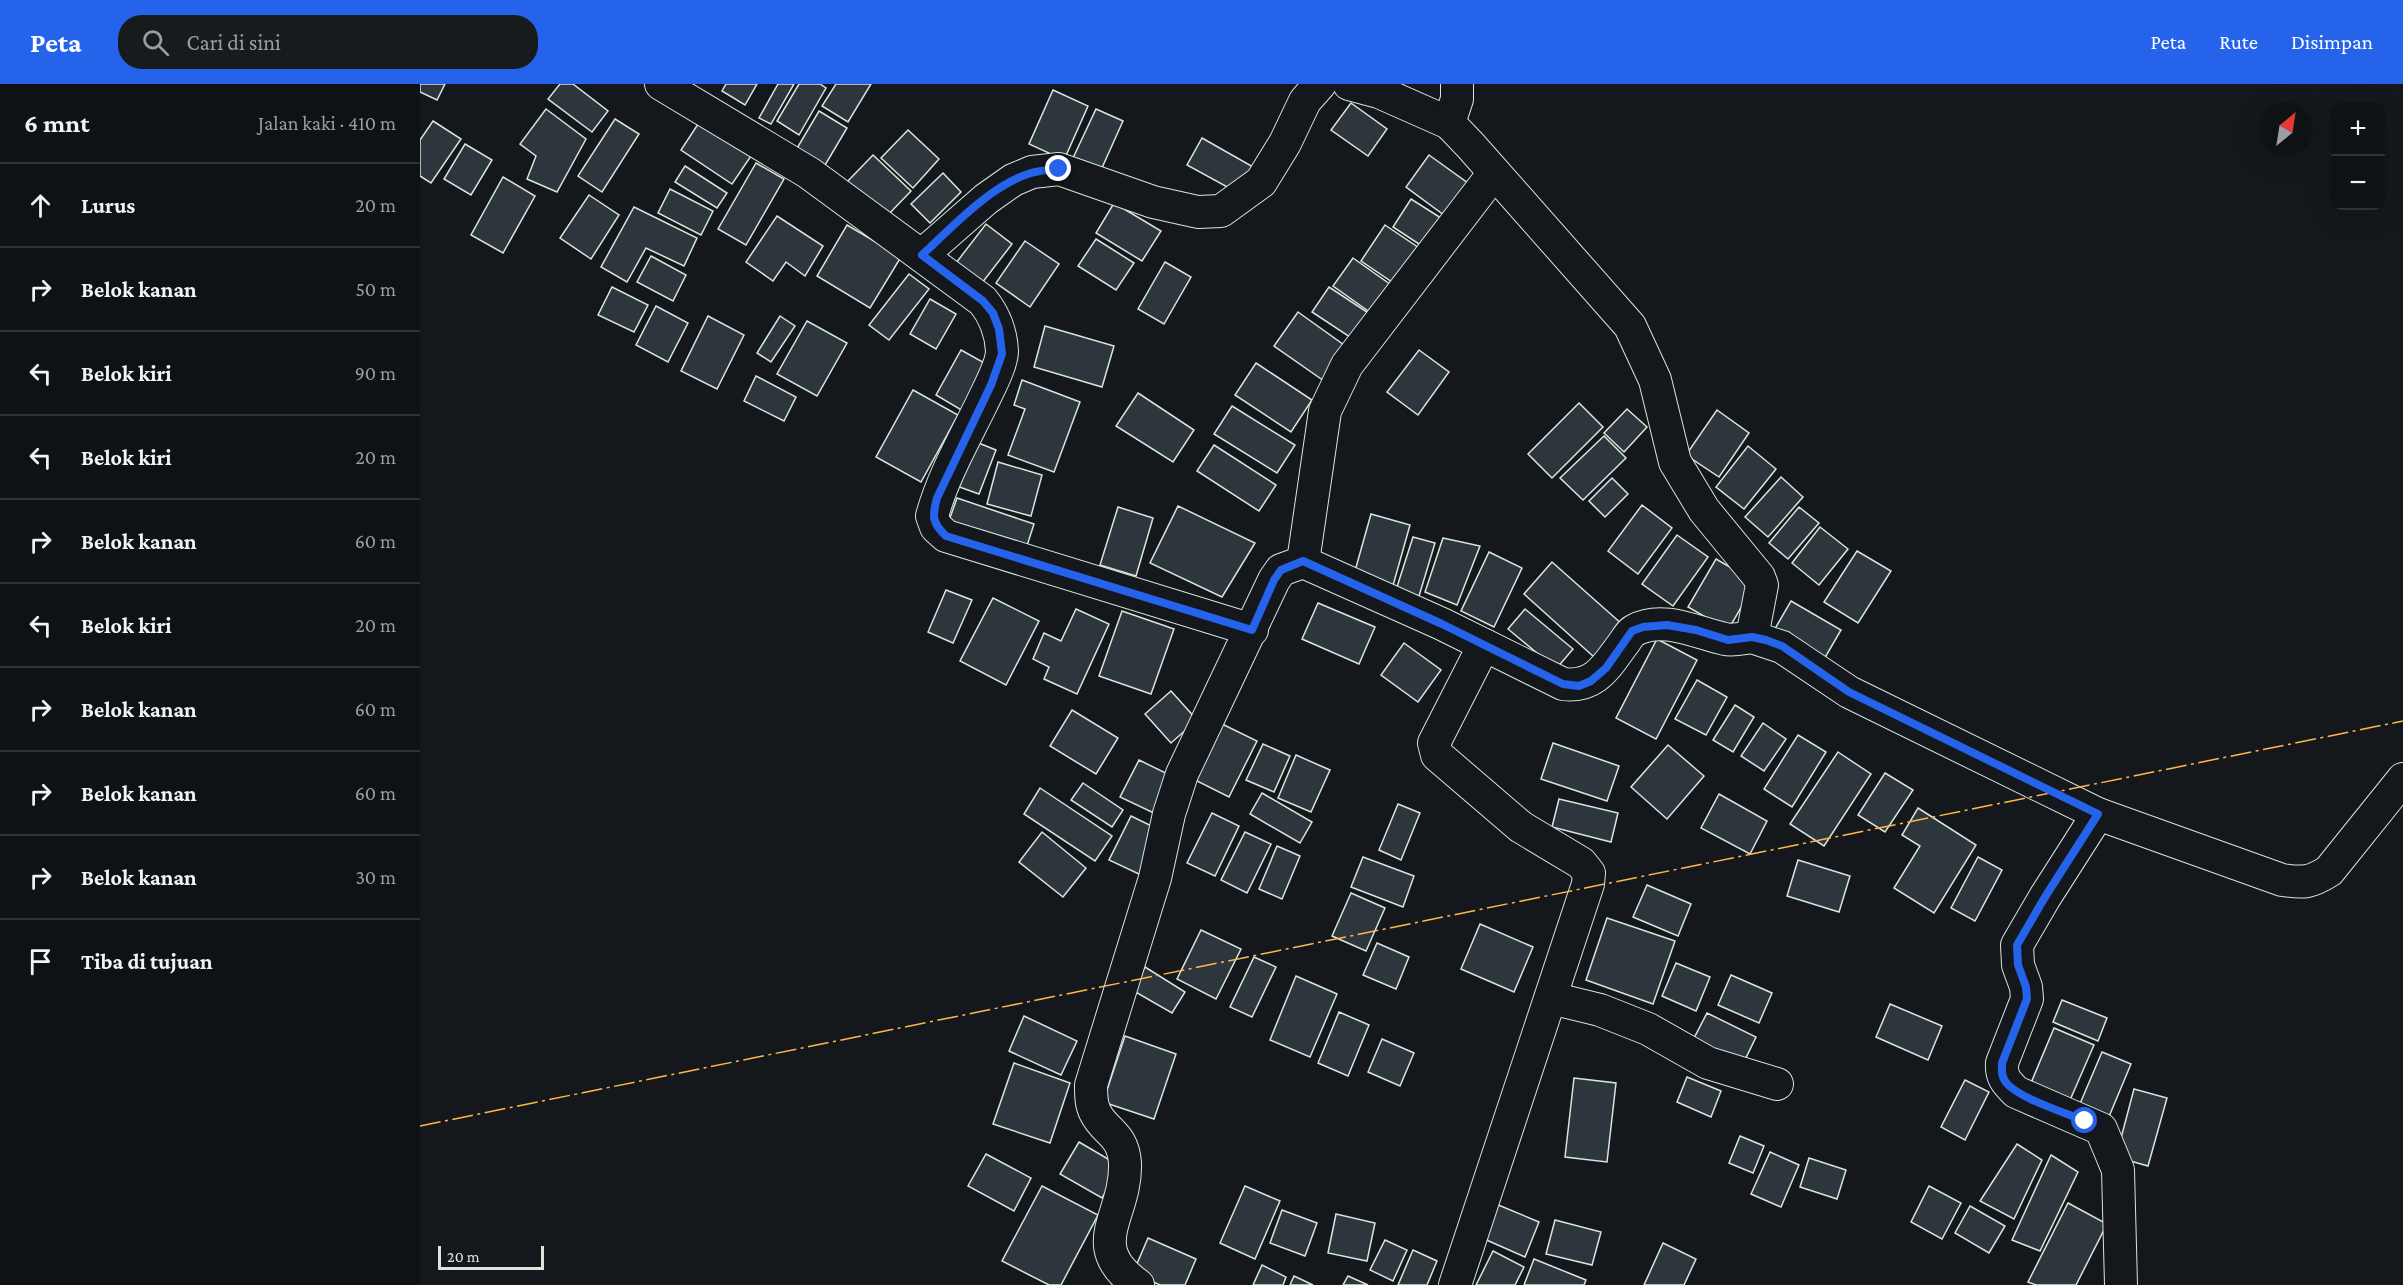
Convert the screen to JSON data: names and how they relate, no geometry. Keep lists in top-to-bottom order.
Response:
{
  "scale_bar": "20 m",
  "north": "top right",
  "page": {
    "header": "Peta",
    "search": "Cari di sini",
    "nav": ["Peta", "Rute", "Disimpan"],
    "heading": ["6 mnt", "Jalan kaki · 410 m"],
    "map_buttons": ["+", "−"],
    "list": [
      ["Lurus", "20 m"],
      ["Belok kanan", "50 m"],
      ["Belok kiri", "90 m"],
      ["Belok kiri", "20 m"],
      ["Belok kanan", "60 m"],
      ["Belok kiri", "20 m"],
      ["Belok kanan", "60 m"],
      ["Belok kanan", "60 m"],
      ["Belok kanan", "30 m"],
      "Tiba di tujuan"
    ],
    "scale": "20 m"
  }
}
